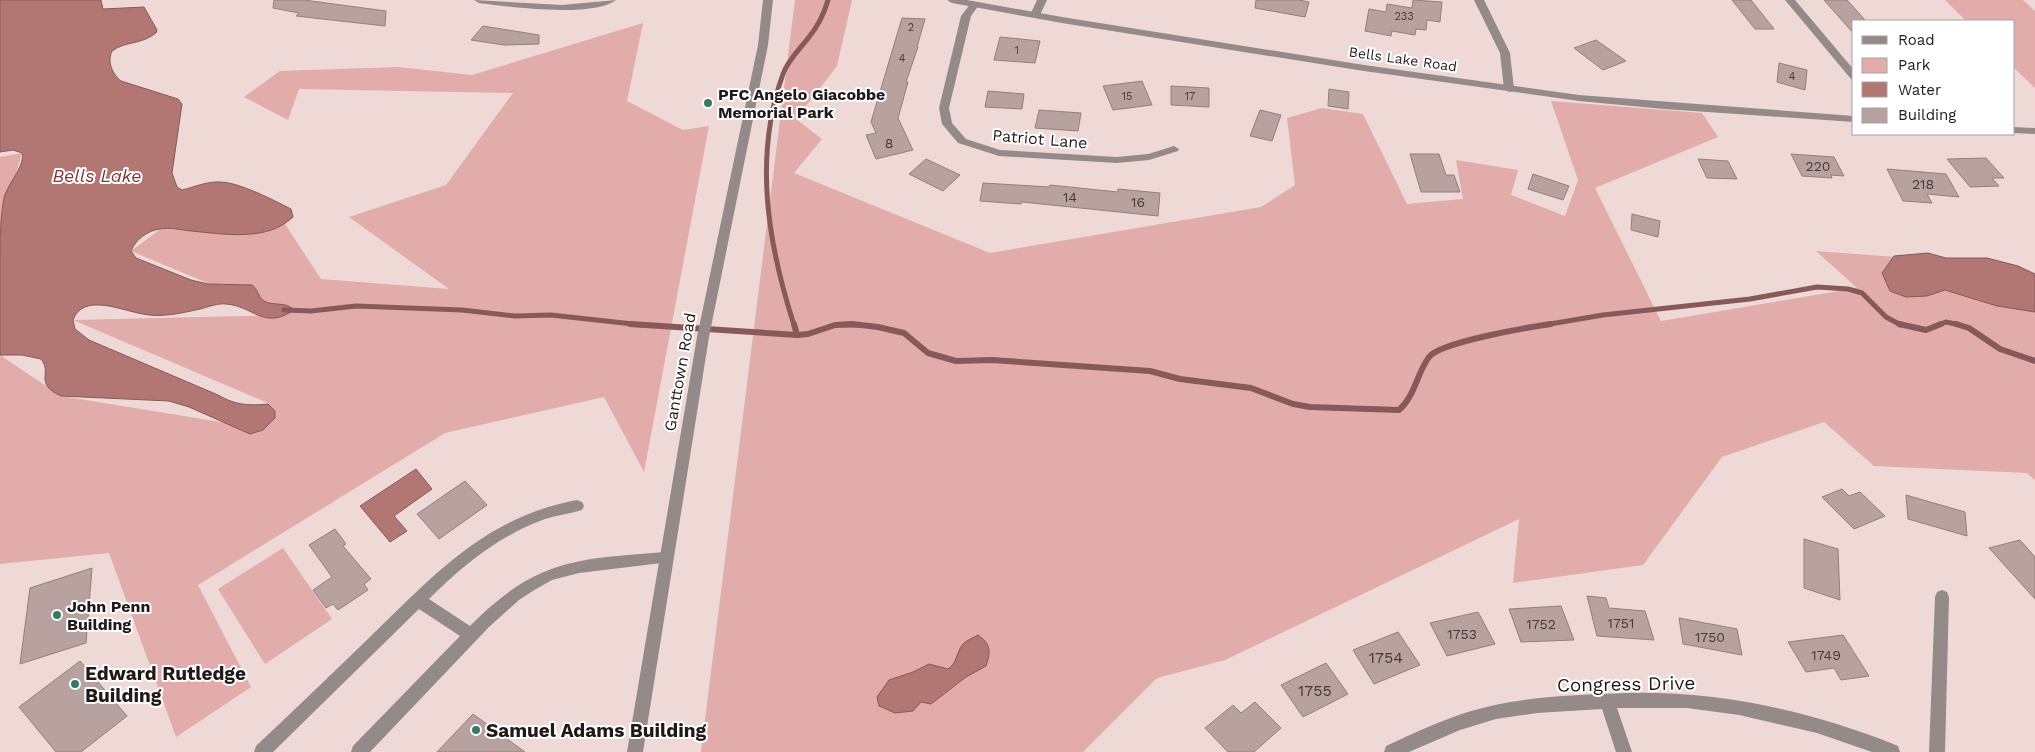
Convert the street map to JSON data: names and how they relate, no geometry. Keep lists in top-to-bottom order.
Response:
{
  "streets": {
    "street": [
      "Bells Lake Road",
      "Patriot Lane",
      "Ganttown Road",
      "Congress Drive"
    ]
  },
  "crossings": [
    ["Bells Lake Road", "Patriot Lane"]
  ],
  "water": ["Bells Lake"],
  "places": [
    "PFC Angelo Giacobbe Memorial Park",
    "John Penn Building",
    "Edward Rutledge Building",
    "Samuel Adams Building"
  ],
  "house_numbers": [
    "233",
    "2",
    "1",
    "4",
    "4",
    "15",
    "17",
    "8",
    "220",
    "218",
    "14",
    "16",
    "1751",
    "1752",
    "1753",
    "1750",
    "1749",
    "1754",
    "1755"
  ],
  "legend": [
    "Road",
    "Park",
    "Water",
    "Building"
  ]
}
